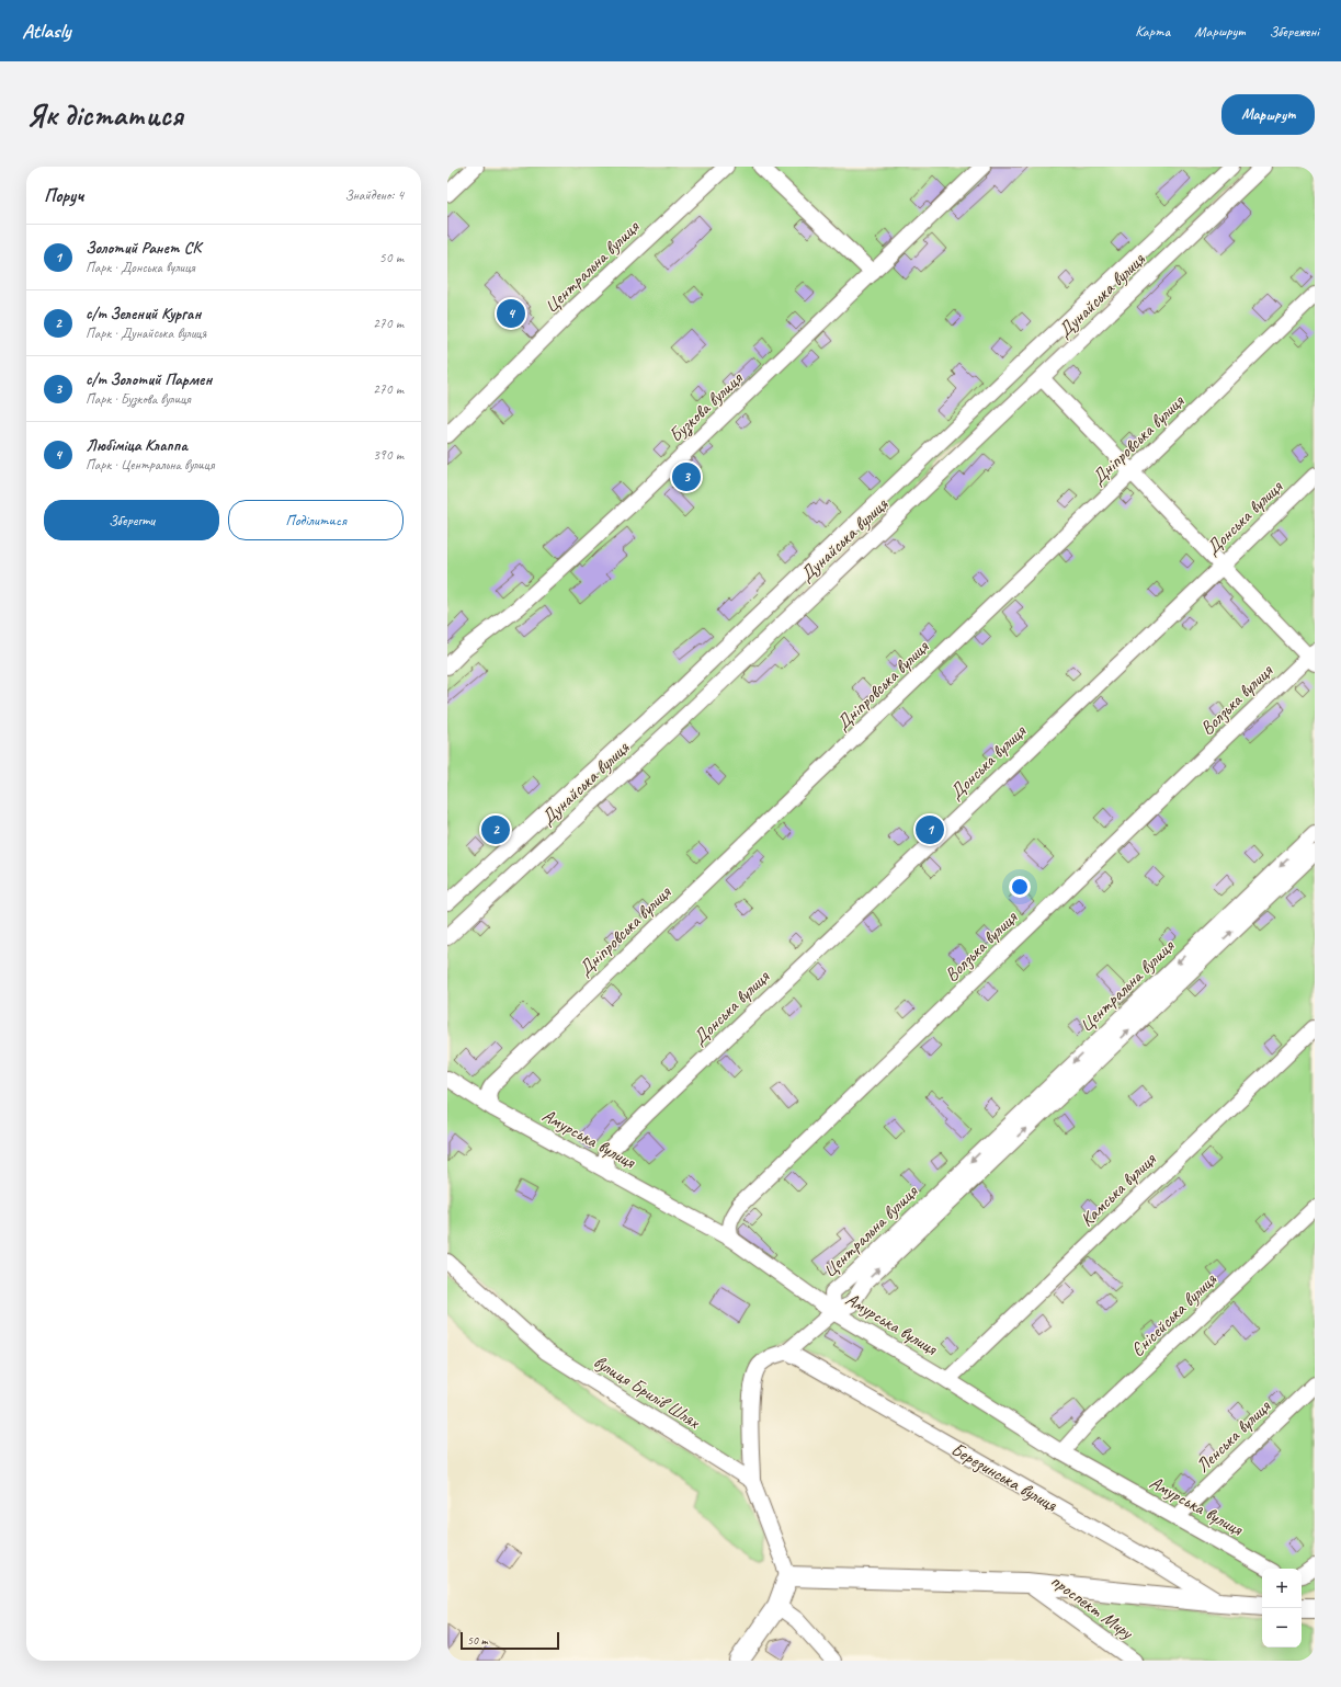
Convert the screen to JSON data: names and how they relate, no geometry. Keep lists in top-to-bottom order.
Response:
{
  "streets": {
    "street": [
      "Центральна вулиця",
      "Дунайська вулиця",
      "Бузкова вулиця",
      "Дніпровська вулиця",
      "Донська вулиця",
      "Волзька вулиця",
      "Амурська вулиця",
      "Камська вулиця",
      "Єнісейська вулиця",
      "вулиця Брилів Шлях",
      "Ленська вулиця",
      "Березинська вулиця",
      "проспект Миру"
    ]
  },
  "crossings": [
    ["Центральна вулиця", "Амурська вулиця"],
    ["Дніпровська вулиця", "Амурська вулиця"],
    ["Донська вулиця", "Амурська вулиця"],
    ["Волзька вулиця", "Амурська вулиця"],
    ["Амурська вулиця", "Камська вулиця"],
    ["Амурська вулиця", "Єнісейська вулиця"],
    ["Амурська вулиця", "Ленська вулиця"],
    ["Березинська вулиця", "проспект Миру"]
  ],
  "scale_bar": "50 m",
  "page": {
    "header": "Atlasly",
    "nav": ["Карта", "Маршрут", "Збережені"],
    "buttons": [
      "Маршрут",
      ["Зберегти", "Поділитися"]
    ],
    "title": "Як дістатися",
    "heading": ["Поруч", "Знайдено: 4"],
    "list": [
      {
        "mark": "1",
        "name": "Золотий Ранет СК",
        "note": "Парк · Донська вулиця",
        "value": "50 m"
      },
      {
        "mark": "2",
        "name": "с/т Зелений Курган",
        "note": "Парк · Дунайська вулиця",
        "value": "270 m"
      },
      {
        "mark": "3",
        "name": "с/т Золотий Пармен",
        "note": "Парк · Бузкова вулиця",
        "value": "270 m"
      },
      {
        "mark": "4",
        "name": "Любіміца Клаппа",
        "note": "Парк · Центральна вулиця",
        "value": "390 m"
      }
    ],
    "pins": [
      "4",
      "3",
      "1",
      "2"
    ],
    "map_buttons": ["+", "−"],
    "scale": "50 m"
  }
}
